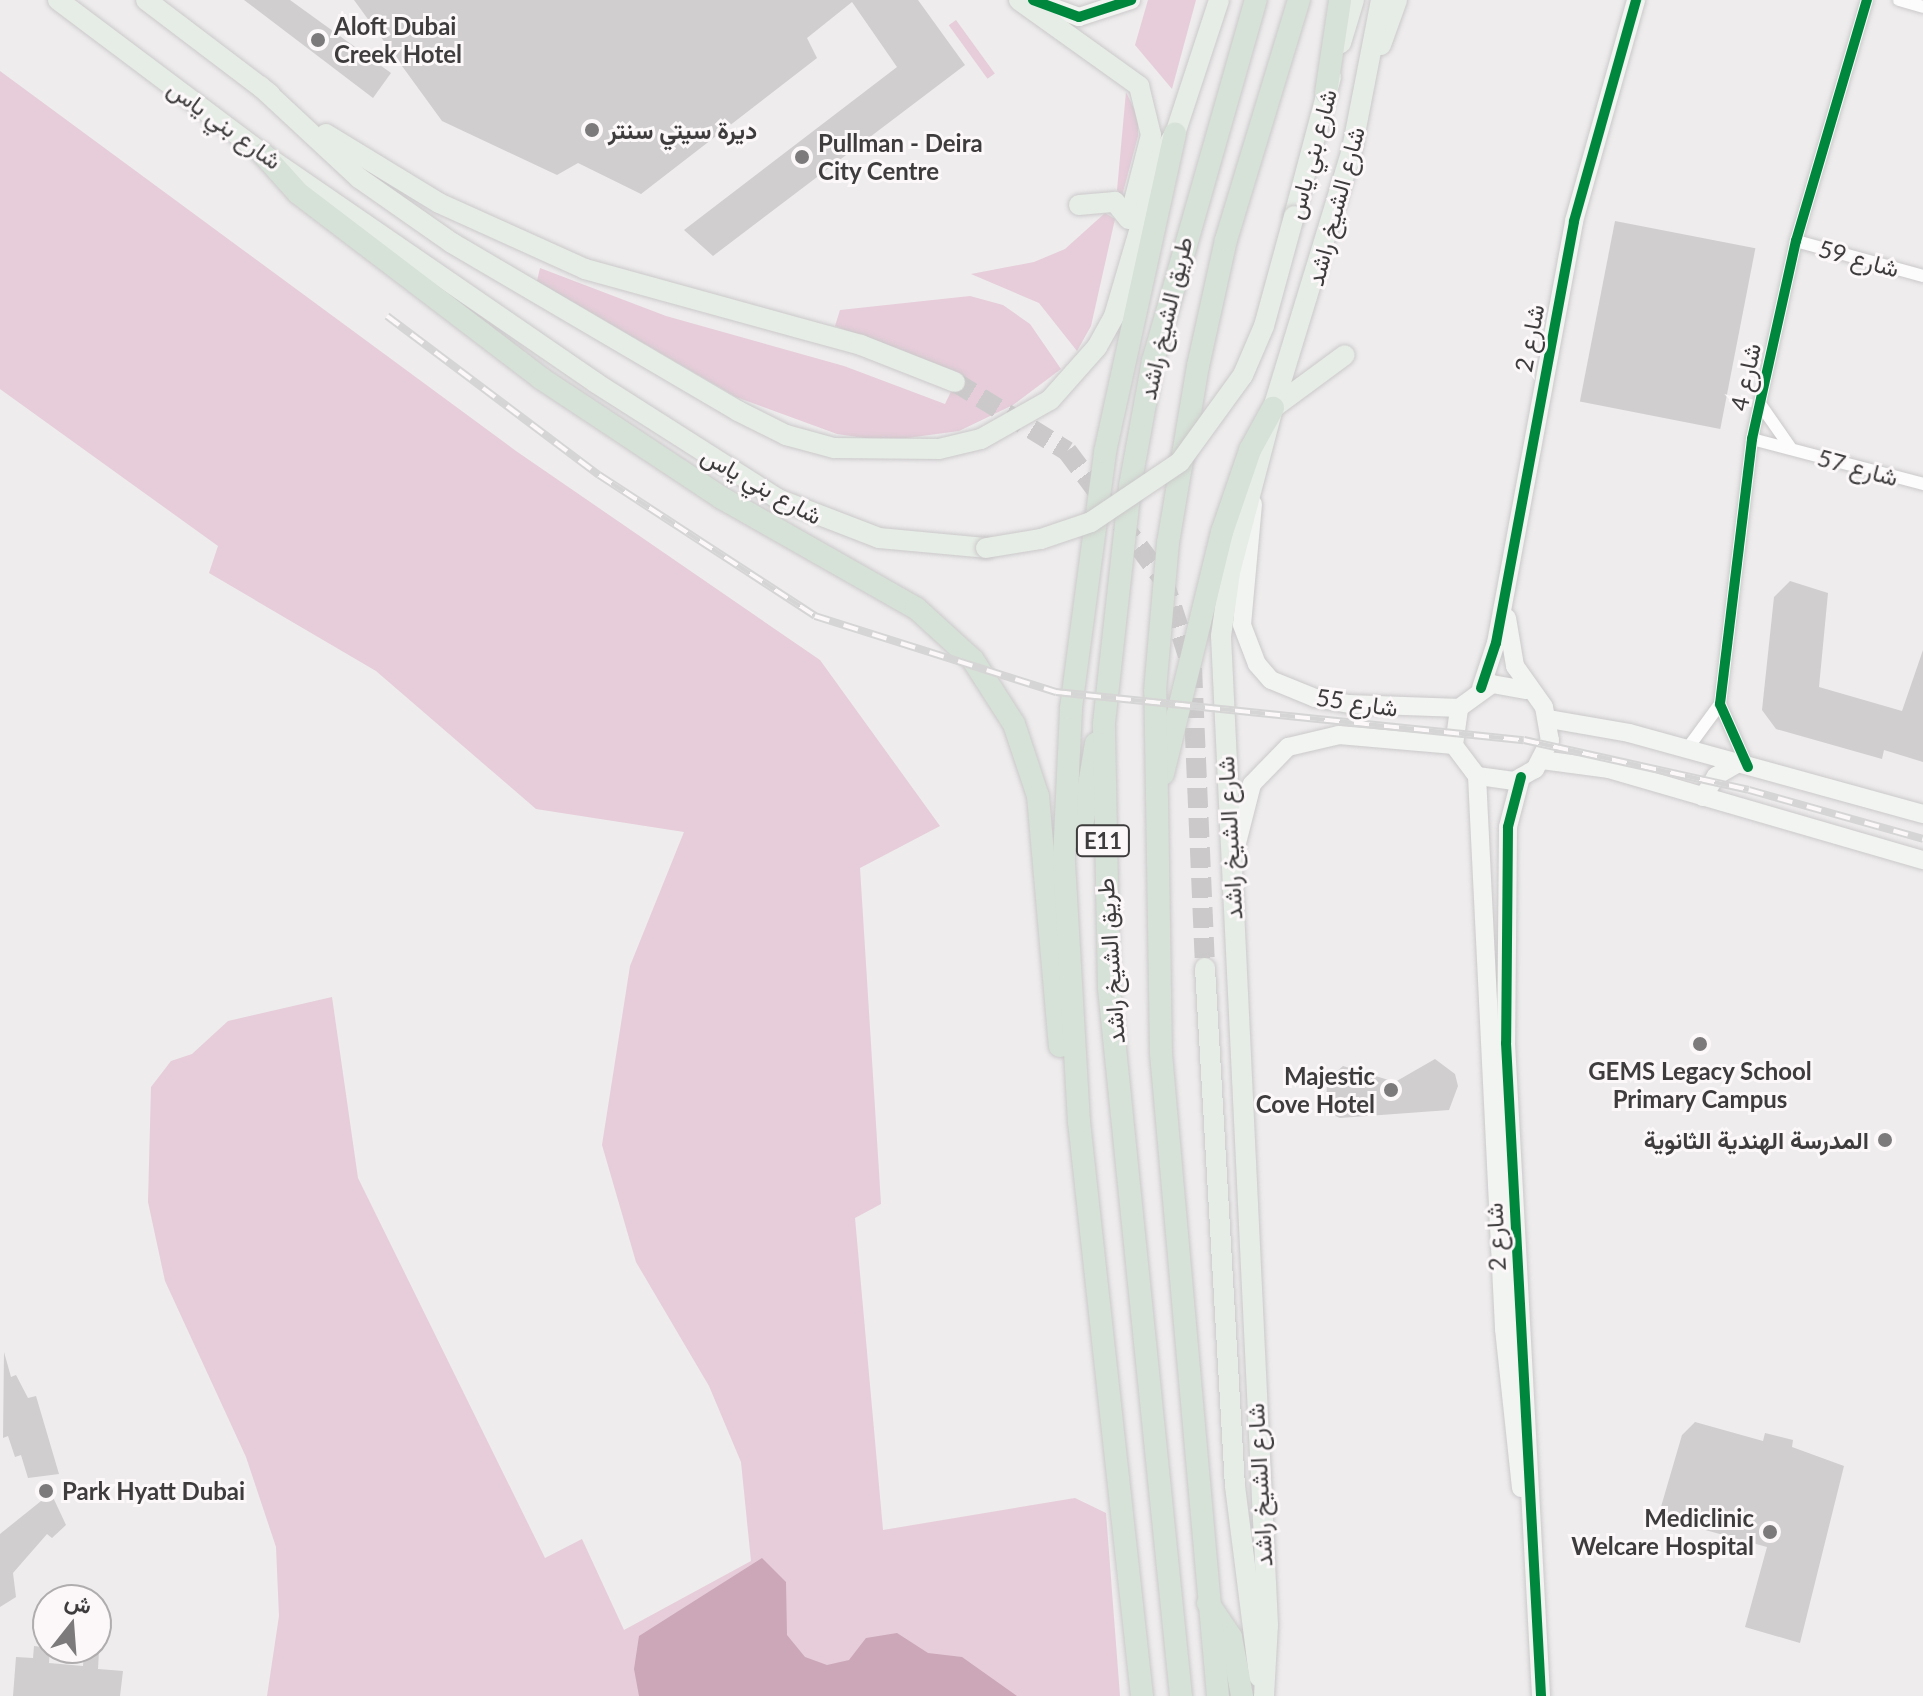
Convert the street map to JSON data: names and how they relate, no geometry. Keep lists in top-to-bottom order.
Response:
{
  "streets": {
    "highway": ["طريق الشيخ راشد", "E11"],
    "main road": ["شارع بني ياس", "شارع الشيخ راشد"],
    "street": [
      "شارع 59",
      "شارع 2",
      "شارع 4",
      "شارع 57",
      "شارع 55"
    ]
  },
  "crossings": [
    ["شارع الشيخ راشد", "شارع 55"],
    ["شارع 59", "شارع 4"],
    ["شارع 2", "شارع 55"],
    ["شارع 4", "شارع 57"]
  ],
  "places": [
    "Aloft Dubai Creek Hotel",
    "ديرة سيتي سنتر",
    "Pullman - Deira City Centre",
    "GEMS Legacy School Primary Campus",
    "Majestic Cove Hotel",
    "المدرسة الهندية الثانوية",
    "Park Hyatt Dubai",
    "Mediclinic Welcare Hospital"
  ],
  "north": "top"
}
